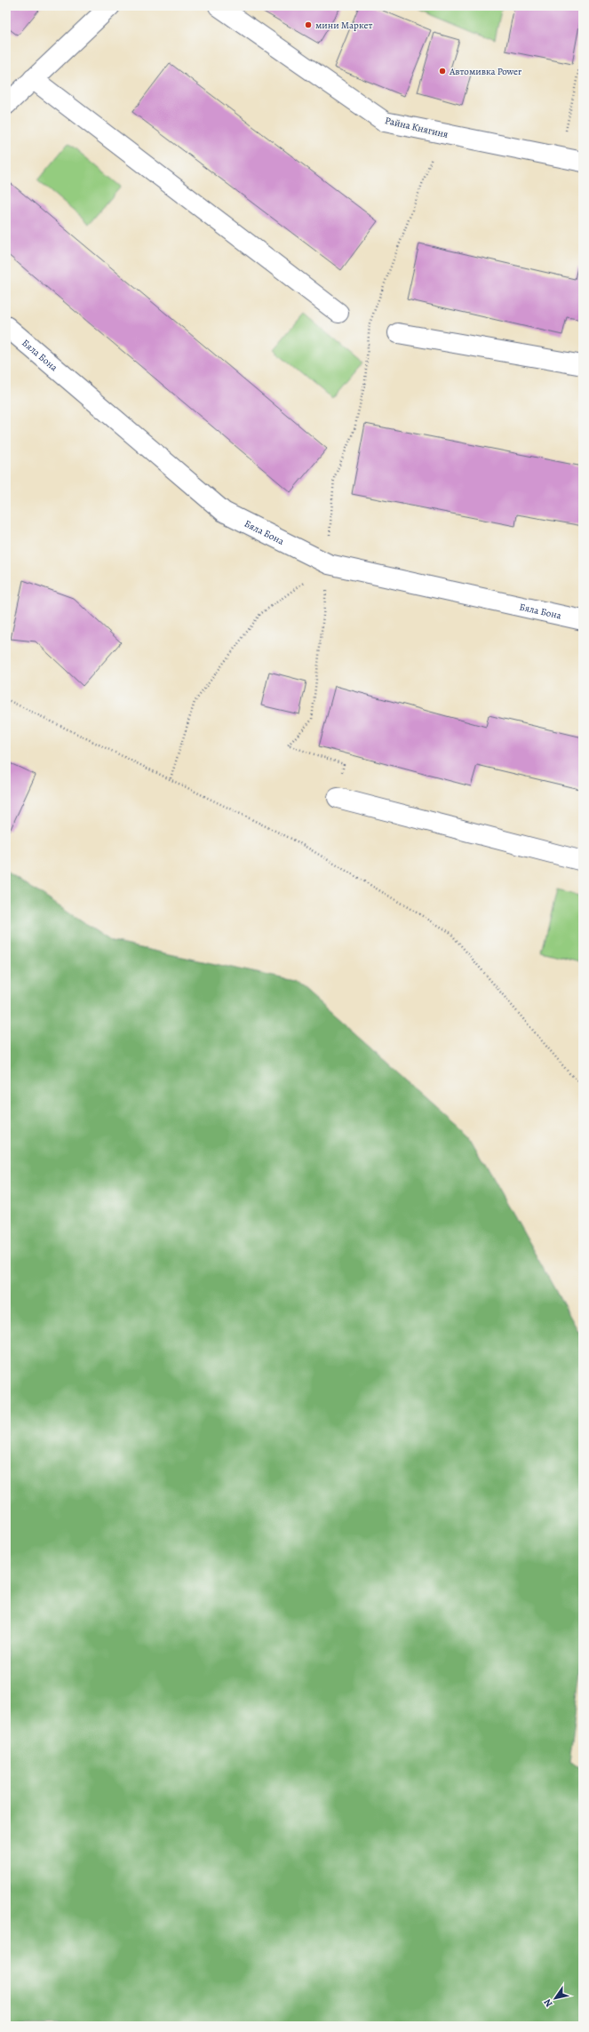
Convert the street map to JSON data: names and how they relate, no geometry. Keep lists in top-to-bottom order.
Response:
{
  "streets": {
    "street": ["Райна Княгиня", "Бяла Бона"]
  },
  "places": ["мини Маркет", "Автомивка Power"],
  "north": "bottom left"
}
